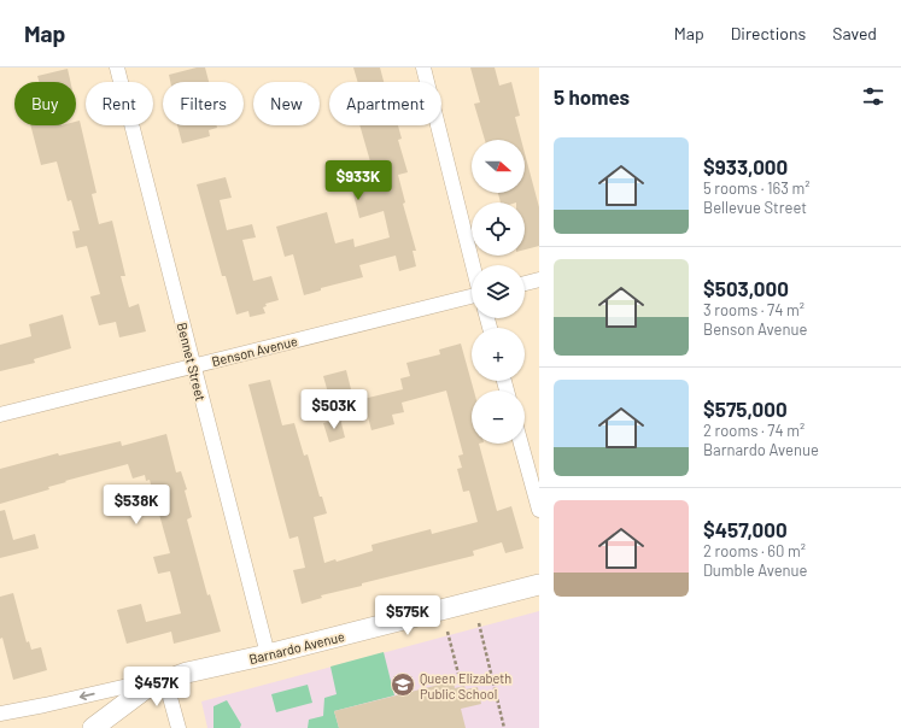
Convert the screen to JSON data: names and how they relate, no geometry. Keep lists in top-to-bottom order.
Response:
{
  "streets": {
    "street": ["Benson Avenue", "Bennet Street", "Barnardo Avenue"]
  },
  "crossings": [
    ["Benson Avenue", "Bennet Street"],
    ["Bennet Street", "Barnardo Avenue"]
  ],
  "places": {
    "school or university": ["Queen Elizabeth Public School"]
  },
  "north": "right",
  "page": {
    "header": "Map",
    "nav": ["Map", "Directions", "Saved"],
    "heading": "5 homes",
    "chip": [
      "Buy",
      "Rent",
      "Filters",
      "New",
      "Apartment"
    ],
    "list": [
      {
        "name": "$933,000",
        "note": "5 rooms · 163 m² · Bellevue Street"
      },
      {
        "name": "$503,000",
        "note": "3 rooms · 74 m² · Benson Avenue"
      },
      {
        "name": "$575,000",
        "note": "2 rooms · 74 m² · Barnardo Avenue"
      },
      {
        "name": "$457,000",
        "note": "2 rooms · 60 m² · Dumble Avenue"
      }
    ],
    "map_buttons": ["+", "−"],
    "price": [
      "$933K",
      "$503K",
      "$538K",
      "$575K",
      "$457K"
    ]
  }
}
